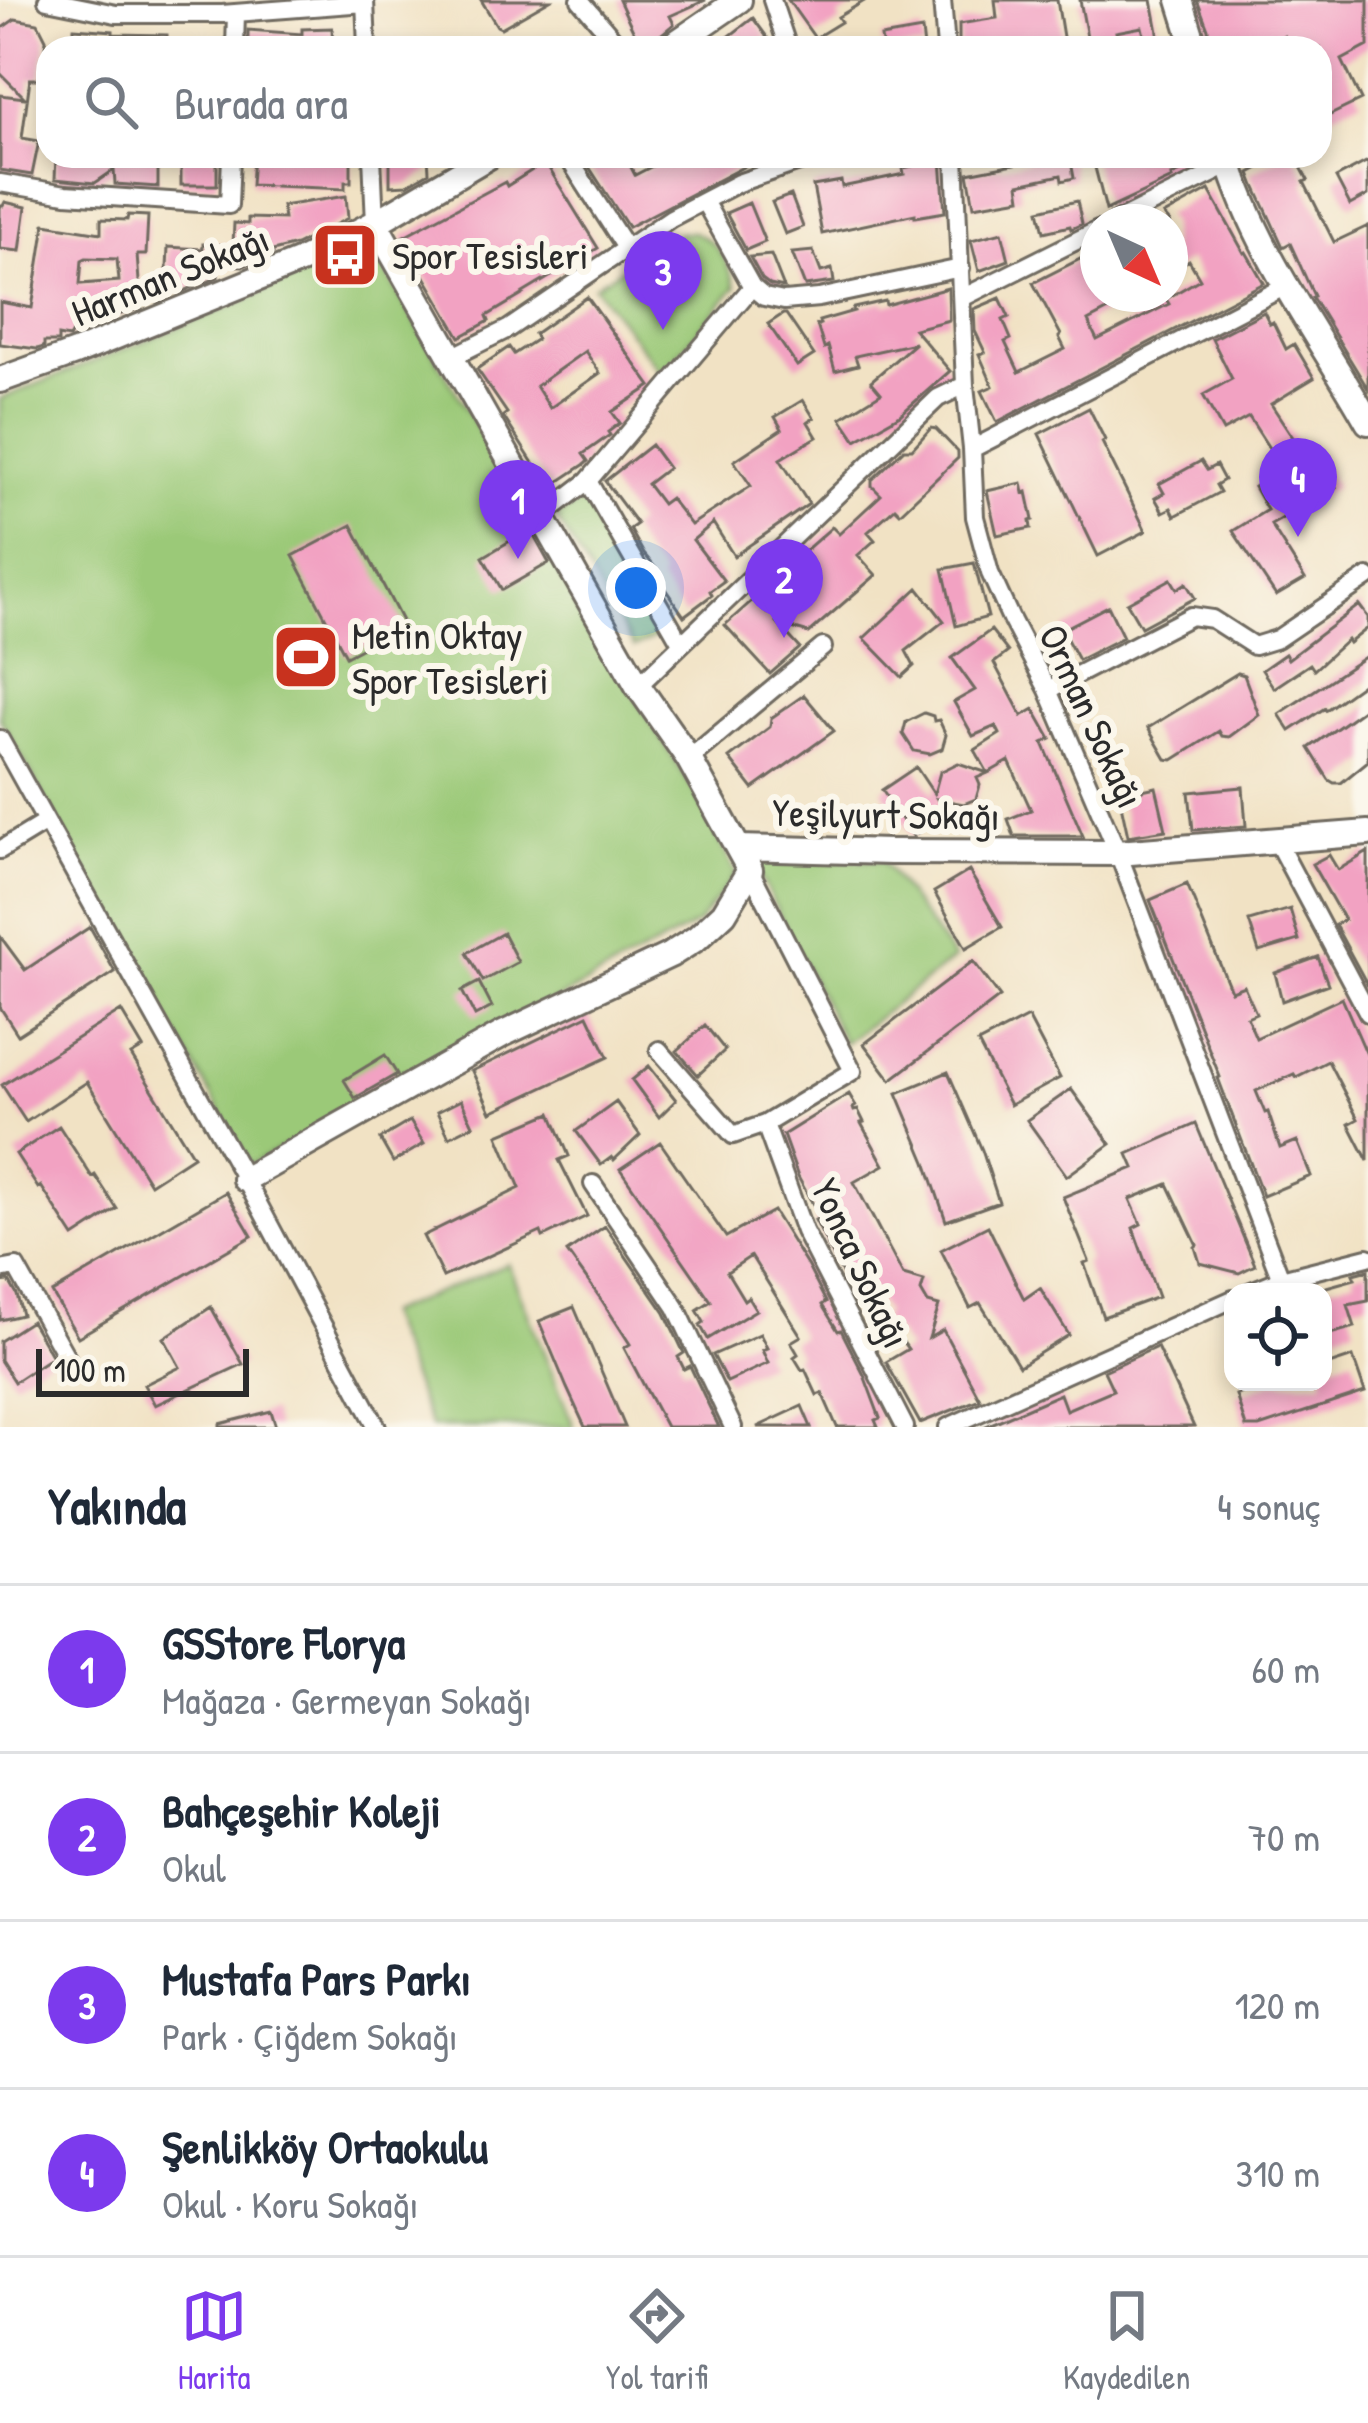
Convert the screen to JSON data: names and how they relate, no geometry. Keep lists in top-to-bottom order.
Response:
{
  "streets": {
    "main road": ["Harman Sokağı", "Yeşilyurt Sokağı"],
    "street": ["Orman Sokağı", "Yonca Sokağı"]
  },
  "crossings": [
    ["Orman Sokağı", "Yeşilyurt Sokağı"]
  ],
  "places": {
    "bus stop": ["Spor Tesisleri"],
    "sports": ["Metin Oktay Spor Tesisleri"]
  },
  "scale_bar": "100 m",
  "north": "bottom right",
  "page": {
    "search": "Burada ara",
    "pins": [
      "3",
      "4",
      "1",
      "2"
    ],
    "scale": "100 m",
    "heading": ["Yakında", "4 sonuç"],
    "list": [
      {
        "mark": "1",
        "name": "GSStore Florya",
        "note": "Mağaza · Germeyan Sokağı",
        "value": "60 m"
      },
      {
        "mark": "2",
        "name": "Bahçeşehir Koleji",
        "note": "Okul",
        "value": "70 m"
      },
      {
        "mark": "3",
        "name": "Mustafa Pars Parkı",
        "note": "Park · Çiğdem Sokağı",
        "value": "120 m"
      },
      {
        "mark": "4",
        "name": "Şenlikköy Ortaokulu",
        "note": "Okul · Koru Sokağı",
        "value": "310 m"
      }
    ],
    "nav": ["Harita", "Yol tarifi", "Kaydedilen"]
  }
}
